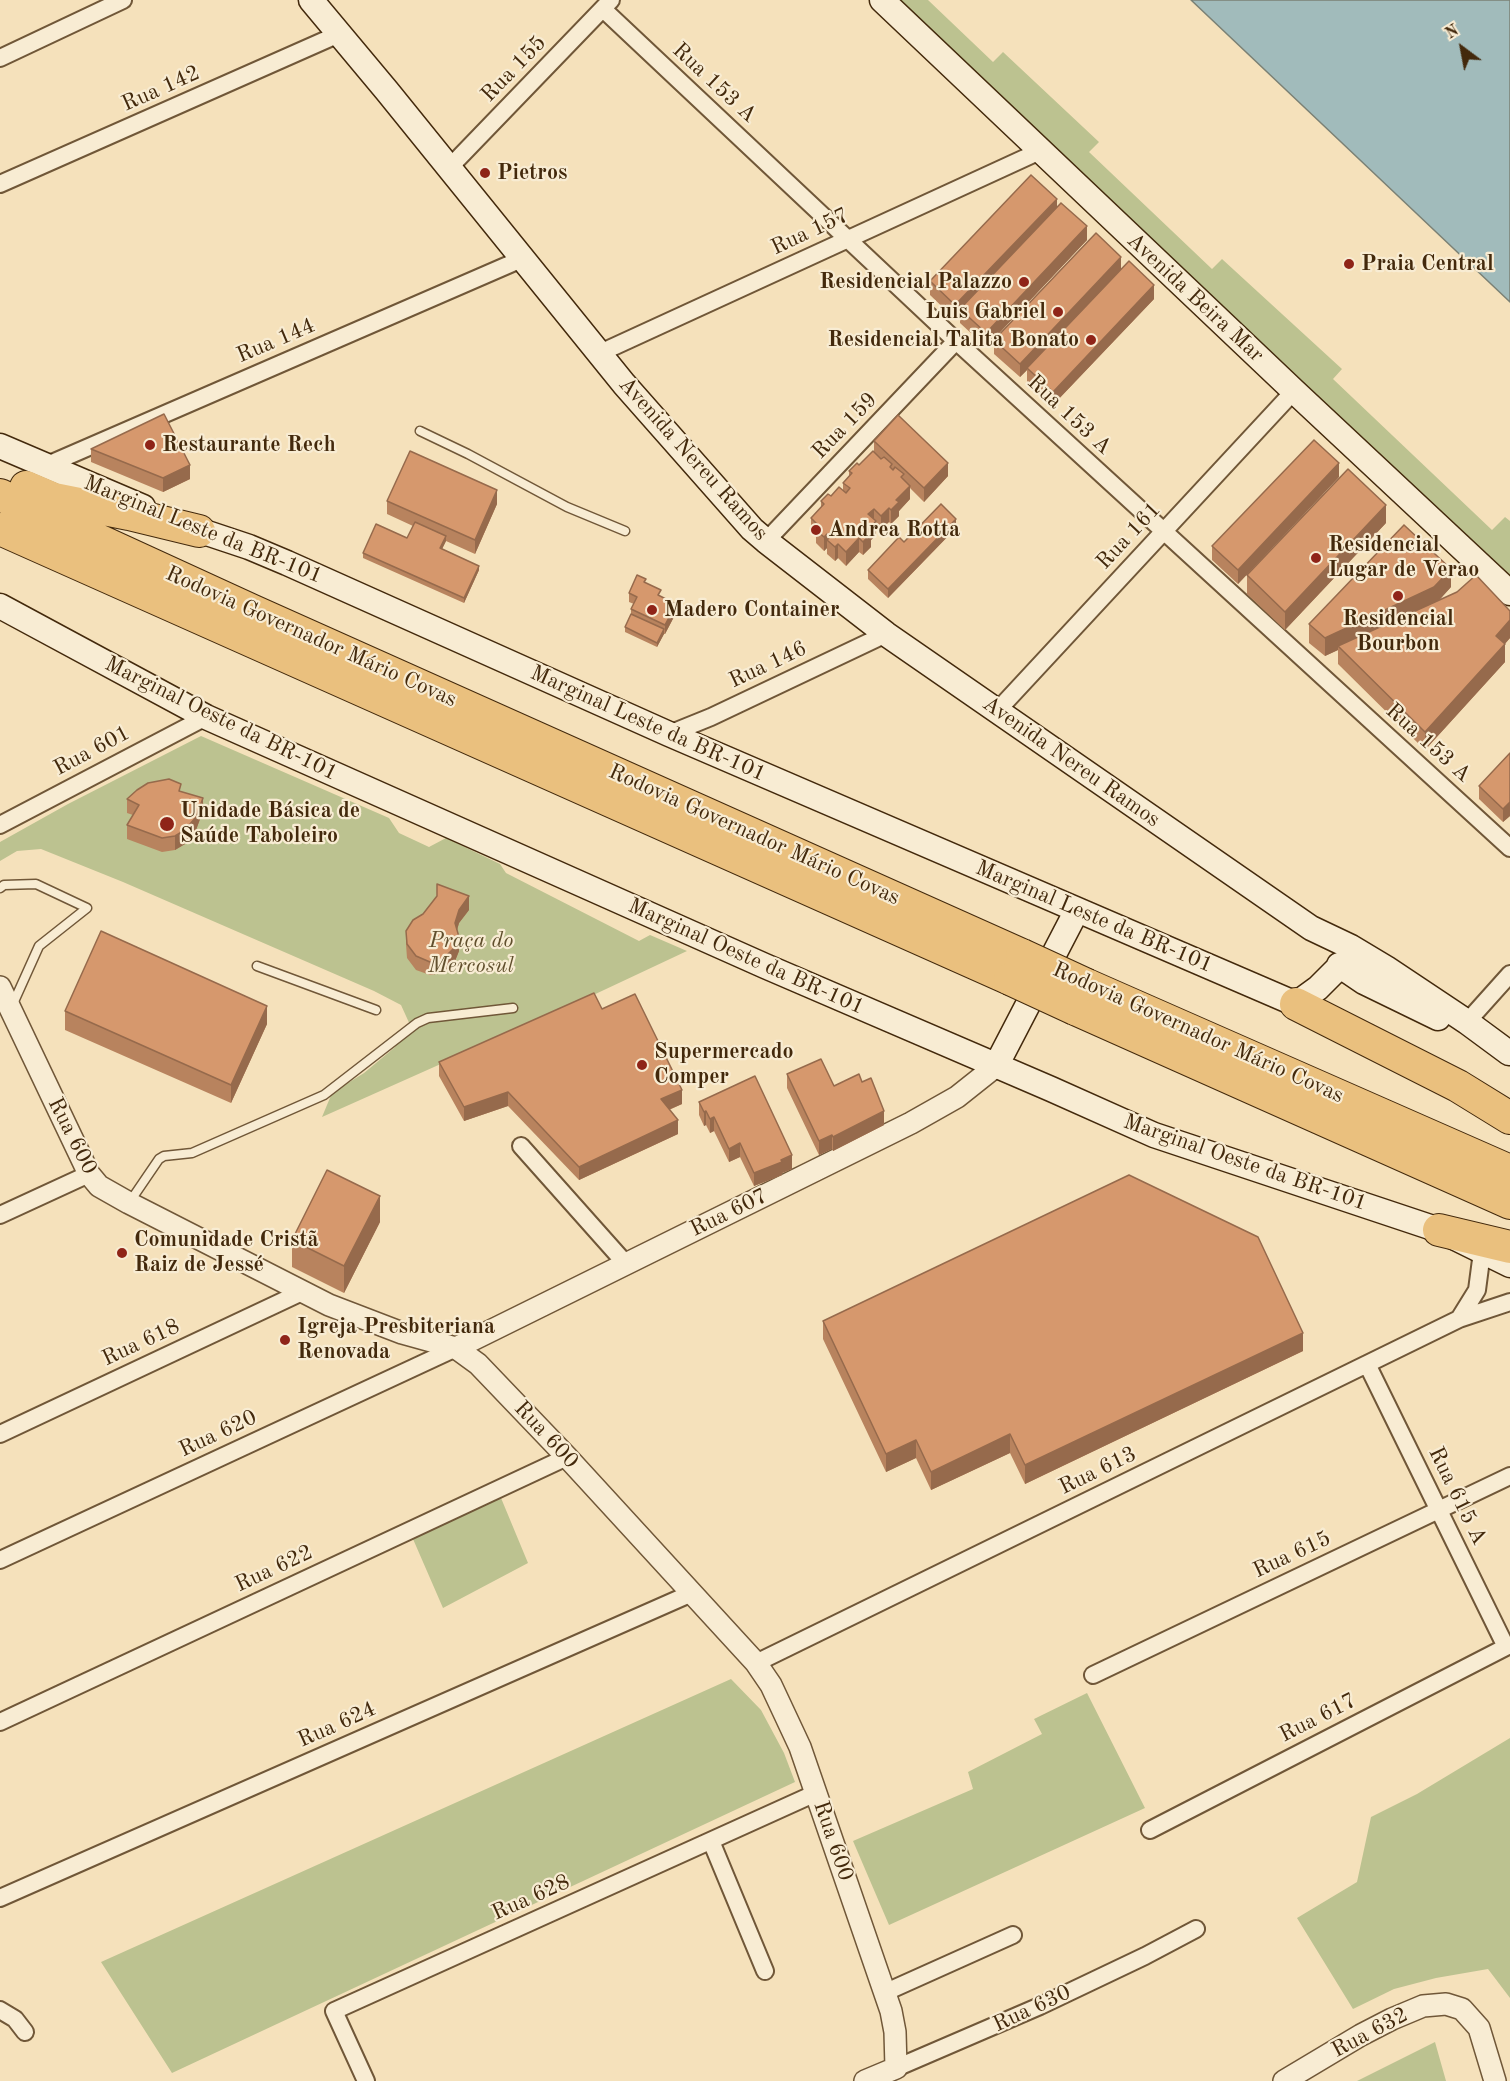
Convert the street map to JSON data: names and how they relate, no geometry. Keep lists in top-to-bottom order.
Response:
{
  "streets": {
    "highway": ["Rodovia Governador Mário Covas"],
    "main road": [
      "Avenida Beira Mar",
      "Avenida Nereu Ramos",
      "Marginal Leste da BR-101",
      "Marginal Oeste da BR-101"
    ],
    "street": [
      "Rua 155",
      "Rua 153 A",
      "Rua 142",
      "Rua 157",
      "Rua 144",
      "Rua 159",
      "Rua 161",
      "Rua 146",
      "Rua 601",
      "Rua 600",
      "Rua 607",
      "Rua 618",
      "Rua 620",
      "Rua 613",
      "Rua 615 A",
      "Rua 615",
      "Rua 622",
      "Rua 617",
      "Rua 624",
      "Rua 628",
      "Rua 630",
      "Rua 632"
    ]
  },
  "crossings": [
    ["Rua 155", "Rua 153 A"],
    ["Rua 155", "Avenida Nereu Ramos"],
    ["Rua 153 A", "Rua 157"],
    ["Rua 153 A", "Rua 159"],
    ["Rua 153 A", "Rua 161"],
    ["Rua 142", "Avenida Nereu Ramos"],
    ["Rua 157", "Avenida Beira Mar"],
    ["Rua 157", "Avenida Nereu Ramos"],
    ["Avenida Beira Mar", "Rua 161"],
    ["Rua 144", "Avenida Nereu Ramos"],
    ["Rua 144", "Marginal Leste da BR-101"],
    ["Rua 159", "Avenida Nereu Ramos"],
    ["Avenida Nereu Ramos", "Rua 161"],
    ["Avenida Nereu Ramos", "Rua 146"],
    ["Marginal Leste da BR-101", "Rua 146"],
    ["Marginal Oeste da BR-101", "Rua 601"],
    ["Marginal Oeste da BR-101", "Rua 607"],
    ["Rua 600", "Rua 607"],
    ["Rua 600", "Rua 618"],
    ["Rua 600", "Rua 620"],
    ["Rua 600", "Rua 613"],
    ["Rua 600", "Rua 622"],
    ["Rua 600", "Rua 624"],
    ["Rua 600", "Rua 628"],
    ["Rua 600", "Rua 630"],
    ["Rua 607", "Rua 620"],
    ["Rua 613", "Rua 615 A"],
    ["Rua 615 A", "Rua 615"],
    ["Rua 615 A", "Rua 617"]
  ],
  "parks": ["Praça do Mercosul"],
  "places": [
    "Pietros",
    "Praia Central",
    "Residencial Palazzo",
    "Luis Gabriel",
    "Residencial Talita Bonato",
    "Restaurante Rech",
    "Andrea Rotta",
    "Residencial Lugar de Verao",
    "Residencial Bourbon",
    "Madero Container",
    "Unidade Básica de Saúde Taboleiro",
    "Supermercado Comper",
    "Comunidade Cristã Raiz de Jessé",
    "Igreja Presbiteriana Renovada"
  ],
  "north": "top left"
}
